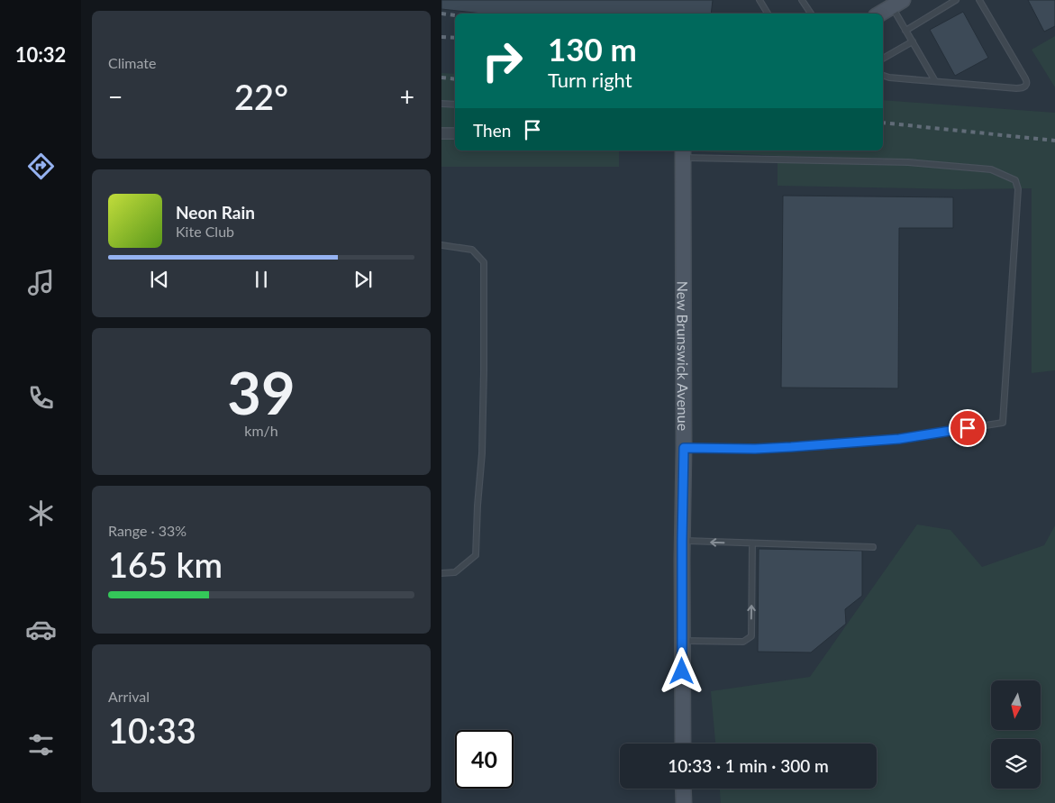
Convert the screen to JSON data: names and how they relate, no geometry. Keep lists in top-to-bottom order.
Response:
{
  "streets": {
    "street": ["New Brunswick Avenue"]
  },
  "north": "bottom",
  "page": {
    "tabs": "10:32",
    "tile": [
      "Climate",
      ["39", "km/h"],
      ["Range · 33%", "165 km"],
      ["Arrival", "10:33"]
    ],
    "turn": ["130 m", "Turn right"],
    "heat": ["−", "22°", "+"],
    "then": "Then",
    "song": ["Neon Rain", "Kite Club"],
    "limit": "40",
    "trip": "10:33 · 1 min · 300 m"
  }
}
